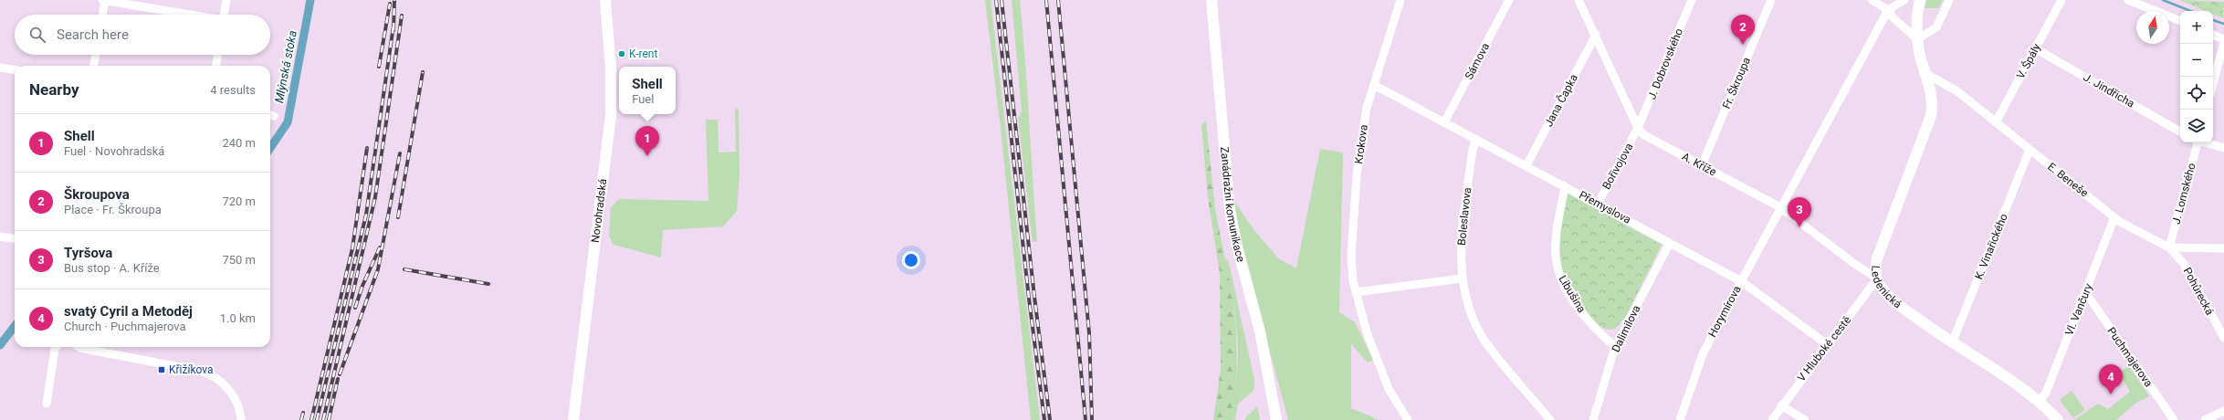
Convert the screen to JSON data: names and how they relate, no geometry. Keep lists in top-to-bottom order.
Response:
{
  "streets": {
    "main road": ["Zanádražní komunikace", "Novohradská", "Ledenická"],
    "street": [
      "Sámova",
      "V. Špály",
      "J. Dobrovského",
      "Fr. Škroupa",
      "J. Jindřicha",
      "Jana Čapka",
      "Krokova",
      "A. Kříže",
      "Bořivojova",
      "E. Beneše",
      "J. Lomského",
      "Přemyslova",
      "Boleslavova",
      "K. Vinařického",
      "Pohůrecká",
      "Libušina",
      "Vl. Vančury",
      "Horymírova",
      "Dalimilova",
      "V Hluboké cestě",
      "Puchmajerova"
    ]
  },
  "crossings": [
    ["Sámova", "Přemyslova"],
    ["V. Špály", "J. Jindřicha"],
    ["V. Špály", "E. Beneše"],
    ["J. Dobrovského", "A. Kříže"],
    ["J. Dobrovského", "Bořivojova"],
    ["Fr. Škroupa", "A. Kříže"],
    ["Jana Čapka", "A. Kříže"],
    ["Jana Čapka", "Přemyslova"],
    ["Krokova", "Přemyslova"],
    ["A. Kříže", "Bořivojova"],
    ["A. Kříže", "Ledenická"],
    ["A. Kříže", "Horymírova"],
    ["A. Kříže", "V Hluboké cestě"],
    ["Bořivojova", "Přemyslova"],
    ["E. Beneše", "J. Lomského"],
    ["E. Beneše", "K. Vinařického"],
    ["E. Beneše", "Ledenická"],
    ["E. Beneše", "Pohůrecká"],
    ["E. Beneše", "Vl. Vančury"],
    ["J. Lomského", "Pohůrecká"],
    ["Přemyslova", "Boleslavova"],
    ["Přemyslova", "Libušina"],
    ["Přemyslova", "Horymírova"],
    ["Přemyslova", "Dalimilova"],
    ["Přemyslova", "V Hluboké cestě"],
    ["K. Vinařického", "Ledenická"],
    ["Ledenická", "Vl. Vančury"],
    ["Ledenická", "V Hluboké cestě"],
    ["Libušina", "Dalimilova"],
    ["Vl. Vančury", "Puchmajerova"]
  ],
  "water": ["Mlýnská stoka"],
  "places": {
    "other": ["K-rent"],
    "transit": ["Křižíkova"]
  },
  "north": "top",
  "page": {
    "map_buttons": ["+", "−"],
    "pins": [
      "2",
      "1",
      "3",
      "4"
    ],
    "search": "Search here",
    "heading": ["Nearby", "4 results"],
    "popup": ["Shell", "Fuel"],
    "list": [
      {
        "mark": "1",
        "name": "Shell",
        "note": "Fuel · Novohradská",
        "value": "240 m"
      },
      {
        "mark": "2",
        "name": "Škroupova",
        "note": "Place · Fr. Škroupa",
        "value": "720 m"
      },
      {
        "mark": "3",
        "name": "Tyršova",
        "note": "Bus stop · A. Kříže",
        "value": "750 m"
      },
      {
        "mark": "4",
        "name": "svatý Cyril a Metoděj",
        "note": "Church · Puchmajerova",
        "value": "1.0 km"
      }
    ]
  }
}
